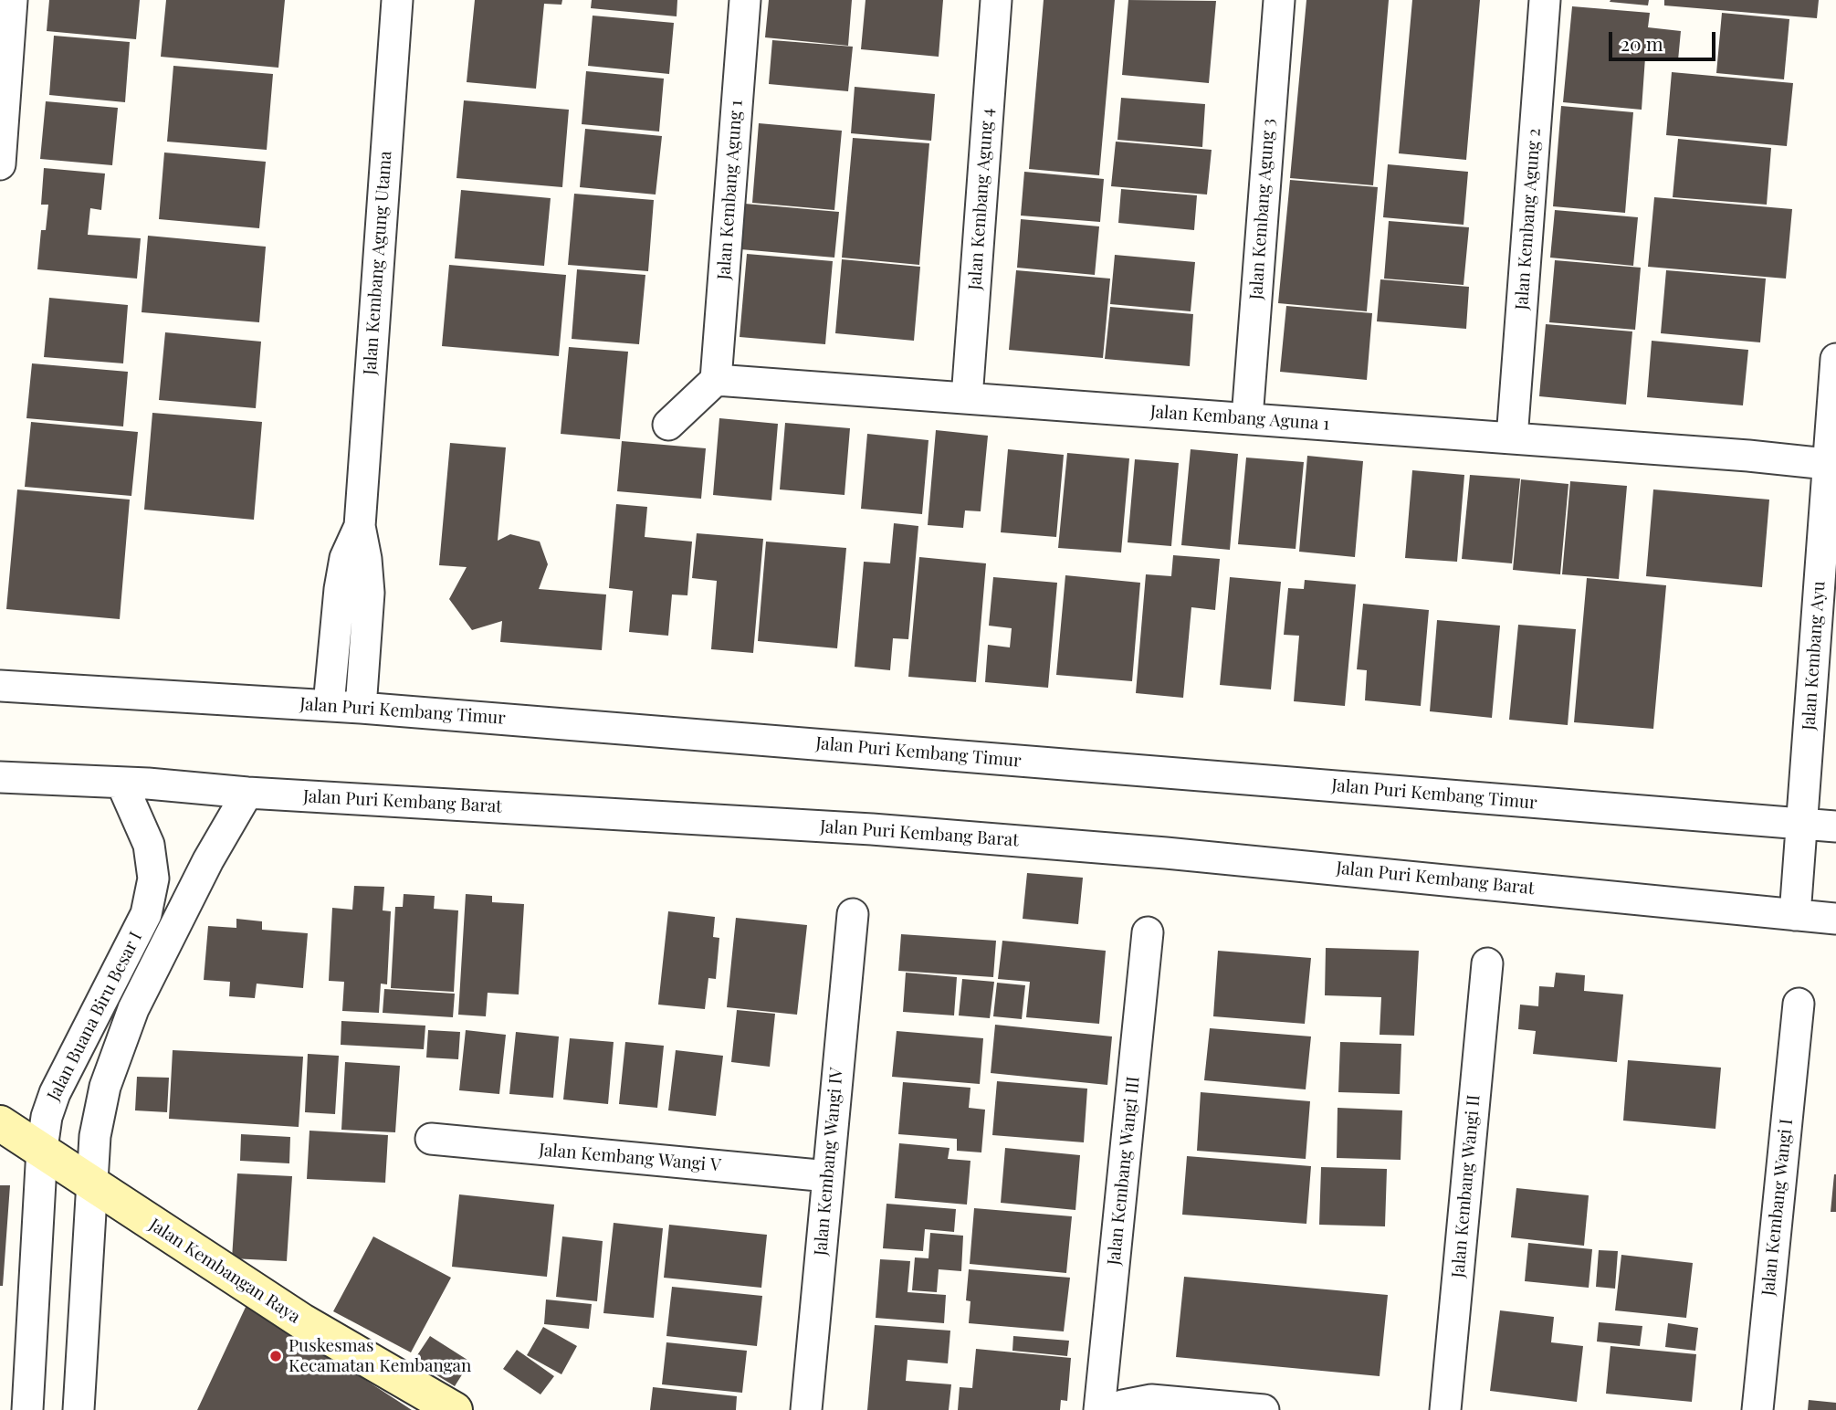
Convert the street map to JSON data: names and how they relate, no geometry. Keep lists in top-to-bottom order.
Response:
{
  "streets": {
    "street": [
      "Jalan Kembang Agung 1",
      "Jalan Kembang Agung 4",
      "Jalan Kembang Agung 3",
      "Jalan Kembang Agung 2",
      "Jalan Kembang Agung Utama",
      "Jalan Kembang Aguna 1",
      "Jalan Kembang Ayu",
      "Jalan Puri Kembang Timur",
      "Jalan Puri Kembang Barat",
      "Jalan Buana Biru Besar I",
      "Jalan Kembang Wangi V",
      "Jalan Kembang Wangi IV",
      "Jalan Kembang Wangi III",
      "Jalan Kembang Wangi II",
      "Jalan Kembang Wangi I",
      "Jalan Kembangan Raya"
    ]
  },
  "crossings": [
    ["Jalan Kembang Agung 1", "Jalan Kembang Aguna 1"],
    ["Jalan Kembang Agung 4", "Jalan Kembang Aguna 1"],
    ["Jalan Kembang Agung 3", "Jalan Kembang Aguna 1"],
    ["Jalan Kembang Agung 2", "Jalan Kembang Aguna 1"],
    ["Jalan Kembang Agung Utama", "Jalan Puri Kembang Timur"],
    ["Jalan Kembang Aguna 1", "Jalan Kembang Ayu"],
    ["Jalan Kembang Ayu", "Jalan Puri Kembang Timur"],
    ["Jalan Kembang Ayu", "Jalan Puri Kembang Barat"],
    ["Jalan Puri Kembang Barat", "Jalan Buana Biru Besar I"],
    ["Jalan Buana Biru Besar I", "Jalan Kembangan Raya"],
    ["Jalan Kembang Wangi V", "Jalan Kembang Wangi IV"]
  ],
  "places": ["Puskesmas Kecamatan Kembangan"],
  "scale_bar": "20 m"
}
